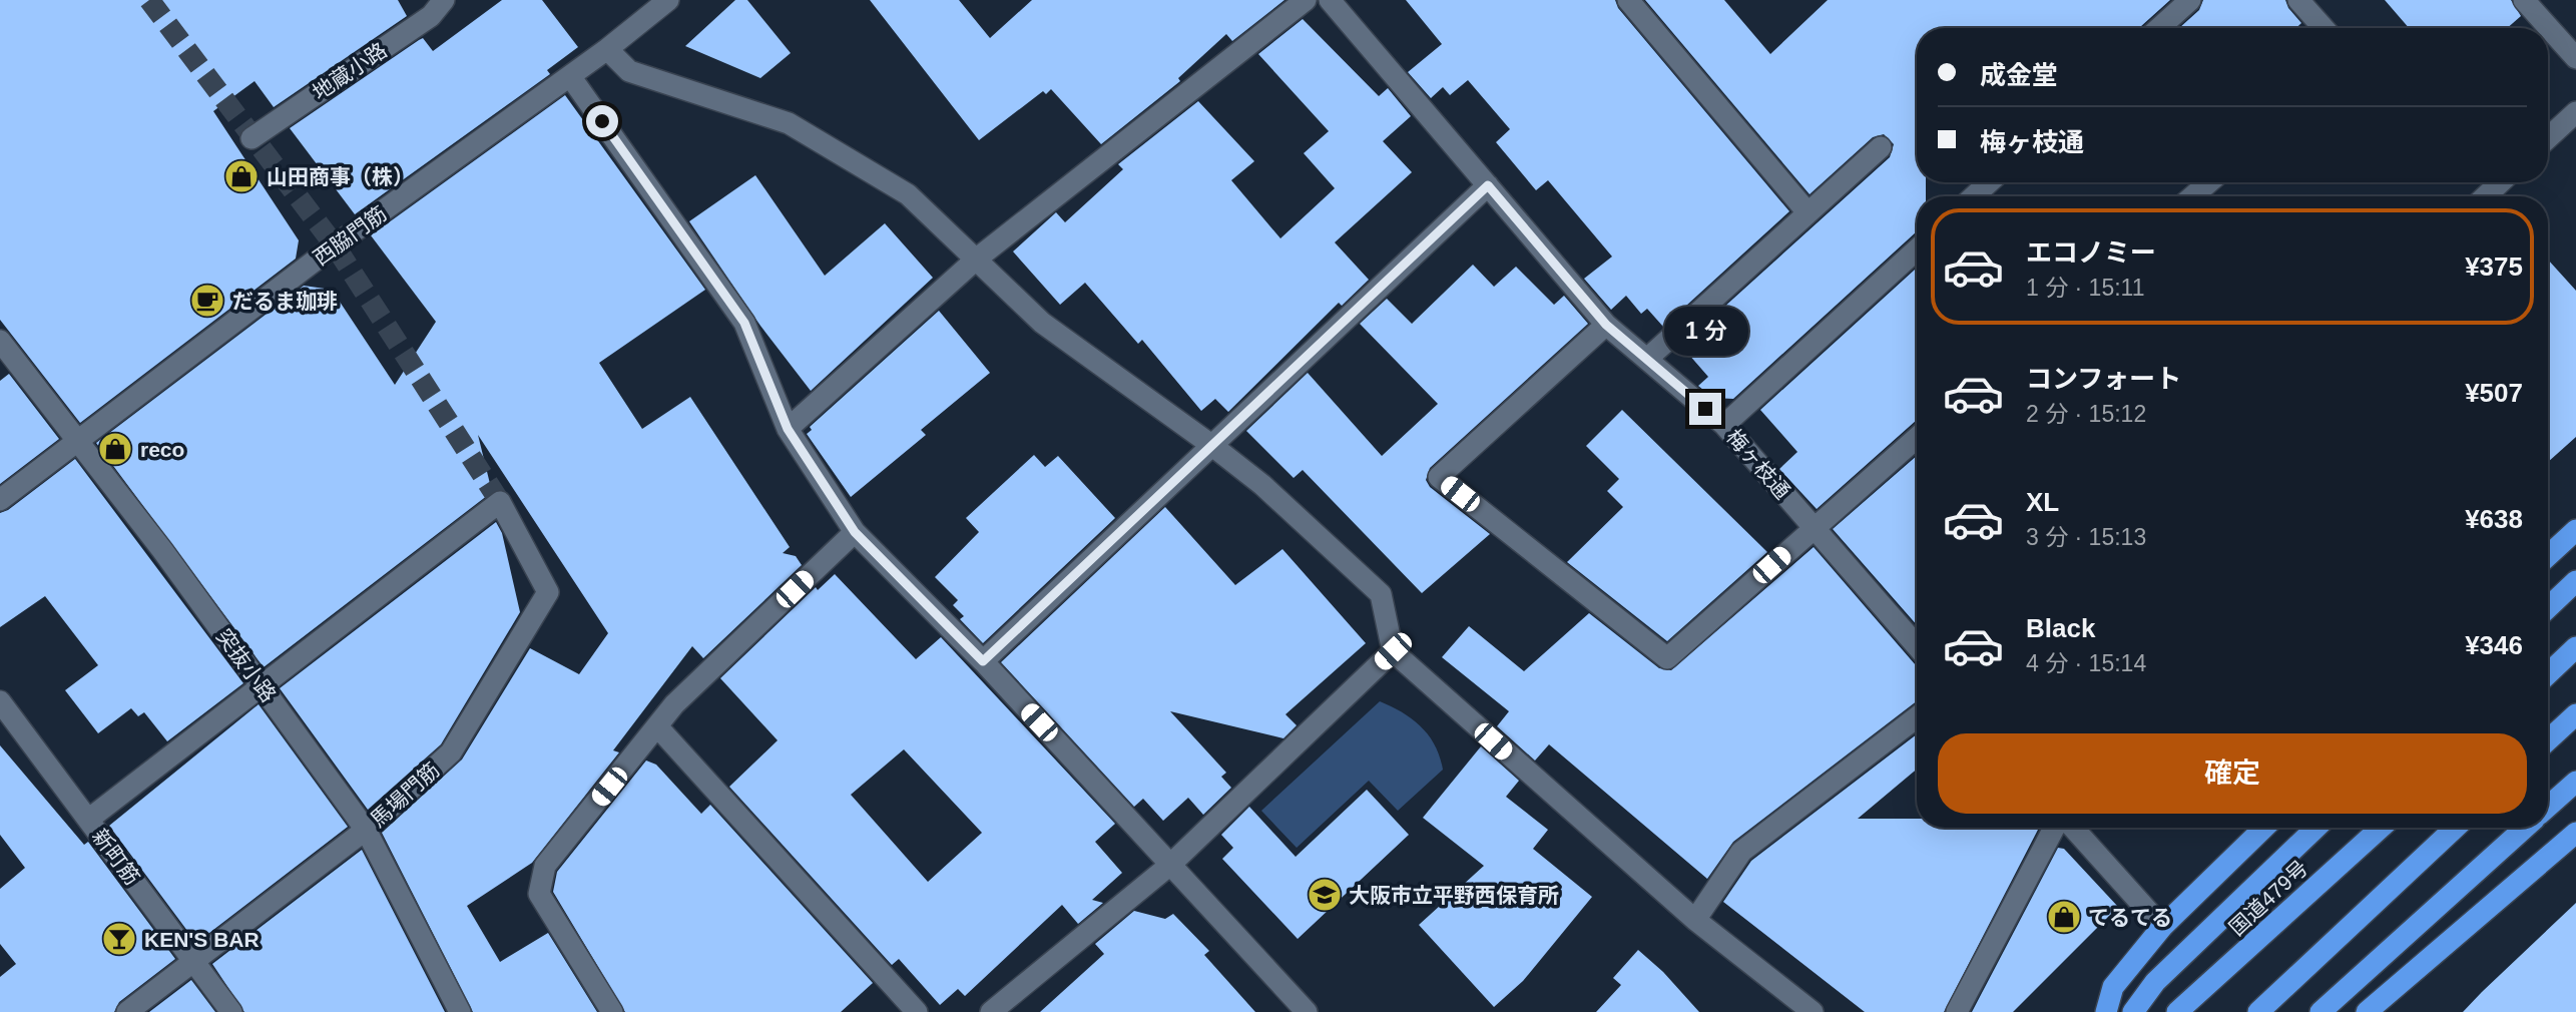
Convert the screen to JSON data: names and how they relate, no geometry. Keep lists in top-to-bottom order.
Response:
{
  "streets": {
    "highway": ["国道479号"],
    "street": [
      "地蔵小路",
      "西脇門筋",
      "梅ヶ枝通",
      "突抜小路",
      "馬場門筋",
      "新町筋"
    ]
  },
  "crossings": [
    ["西脇門筋", "突抜小路"],
    ["突抜小路", "馬場門筋"],
    ["馬場門筋", "新町筋"]
  ],
  "places": {
    "shop": ["山田商事（株）", "reco", "てるてる"],
    "cafe": ["だるま珈琲"],
    "school or university": ["大阪市立平野西保育所"],
    "bar": ["KEN'S BAR"]
  },
  "page": {
    "banner": ["成金堂", "梅ヶ枝通"],
    "list": [
      {
        "name": "エコノミー",
        "note": "1 分 · 15:11",
        "value": "¥375"
      },
      {
        "name": "コンフォート",
        "note": "2 分 · 15:12",
        "value": "¥507"
      },
      {
        "name": "XL",
        "note": "3 分 · 15:13",
        "value": "¥638"
      },
      {
        "name": "Black",
        "note": "4 分 · 15:14",
        "value": "¥346"
      }
    ],
    "bubble": "1 分",
    "buttons": "確定"
  }
}
